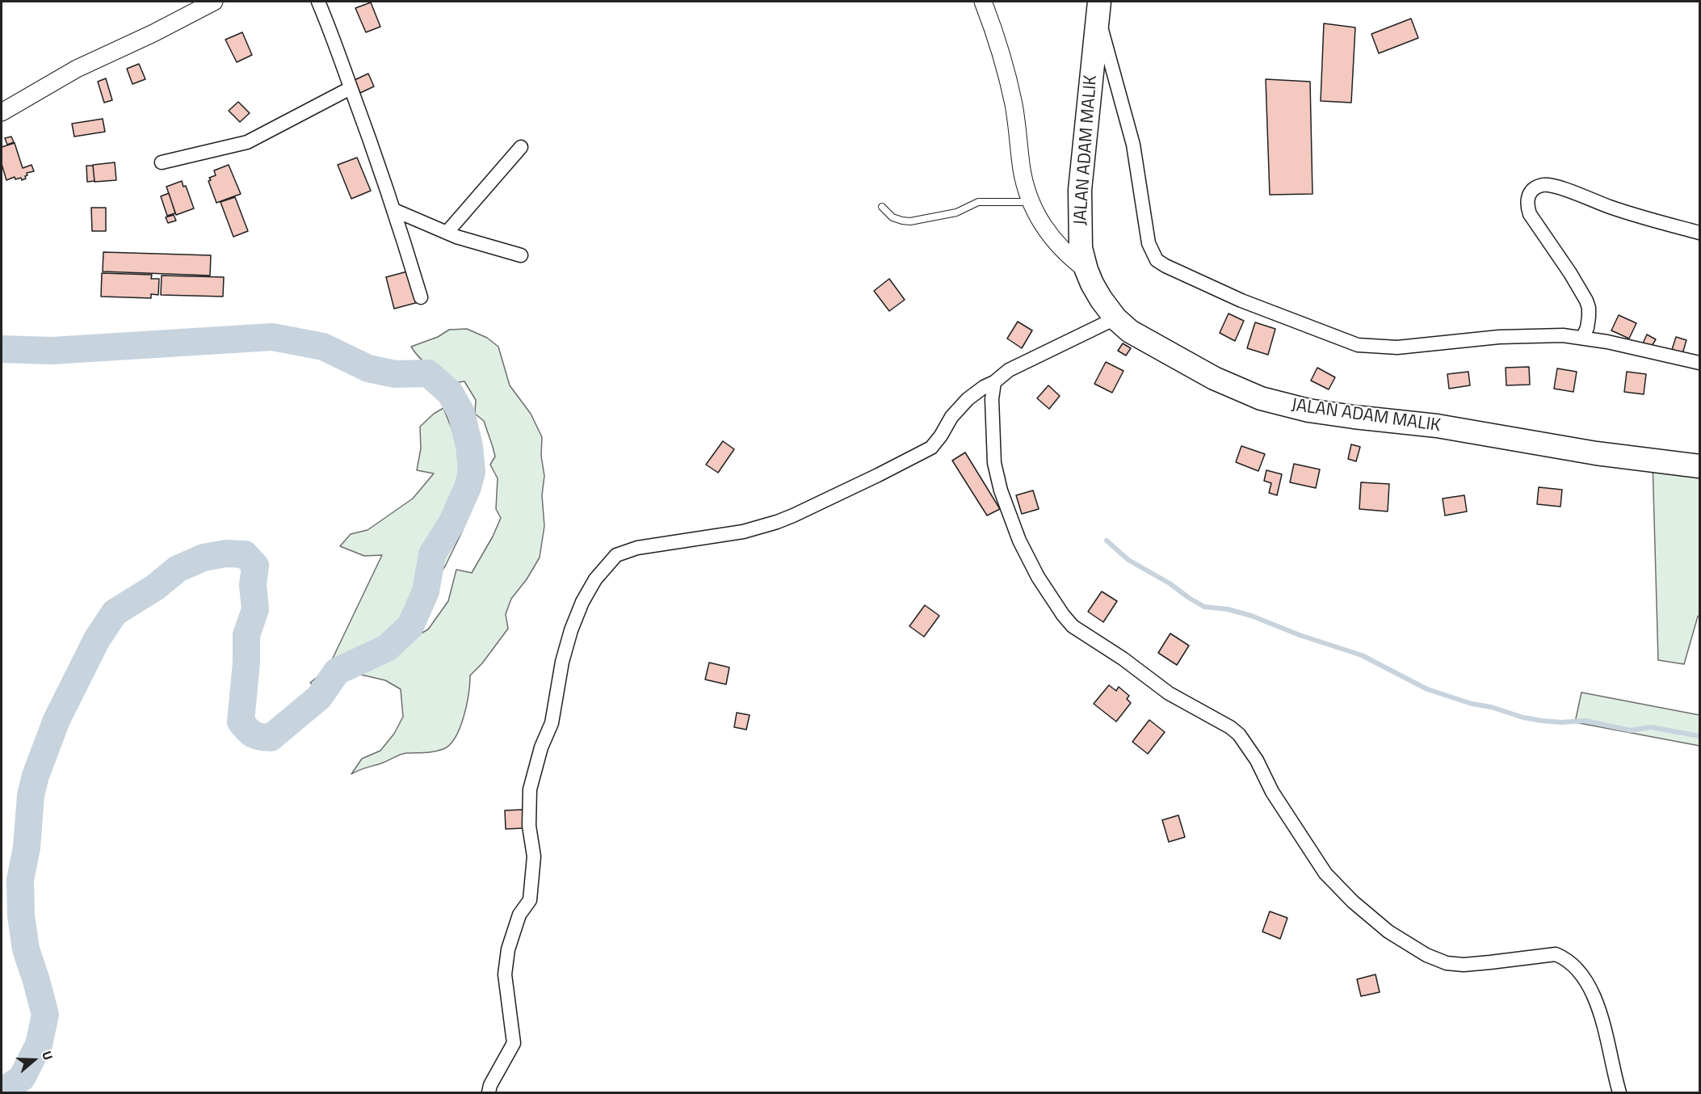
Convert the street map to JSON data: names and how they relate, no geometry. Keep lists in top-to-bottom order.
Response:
{
  "streets": {
    "highway": ["JALAN ADAM MALIK"]
  },
  "north": "right"
}
